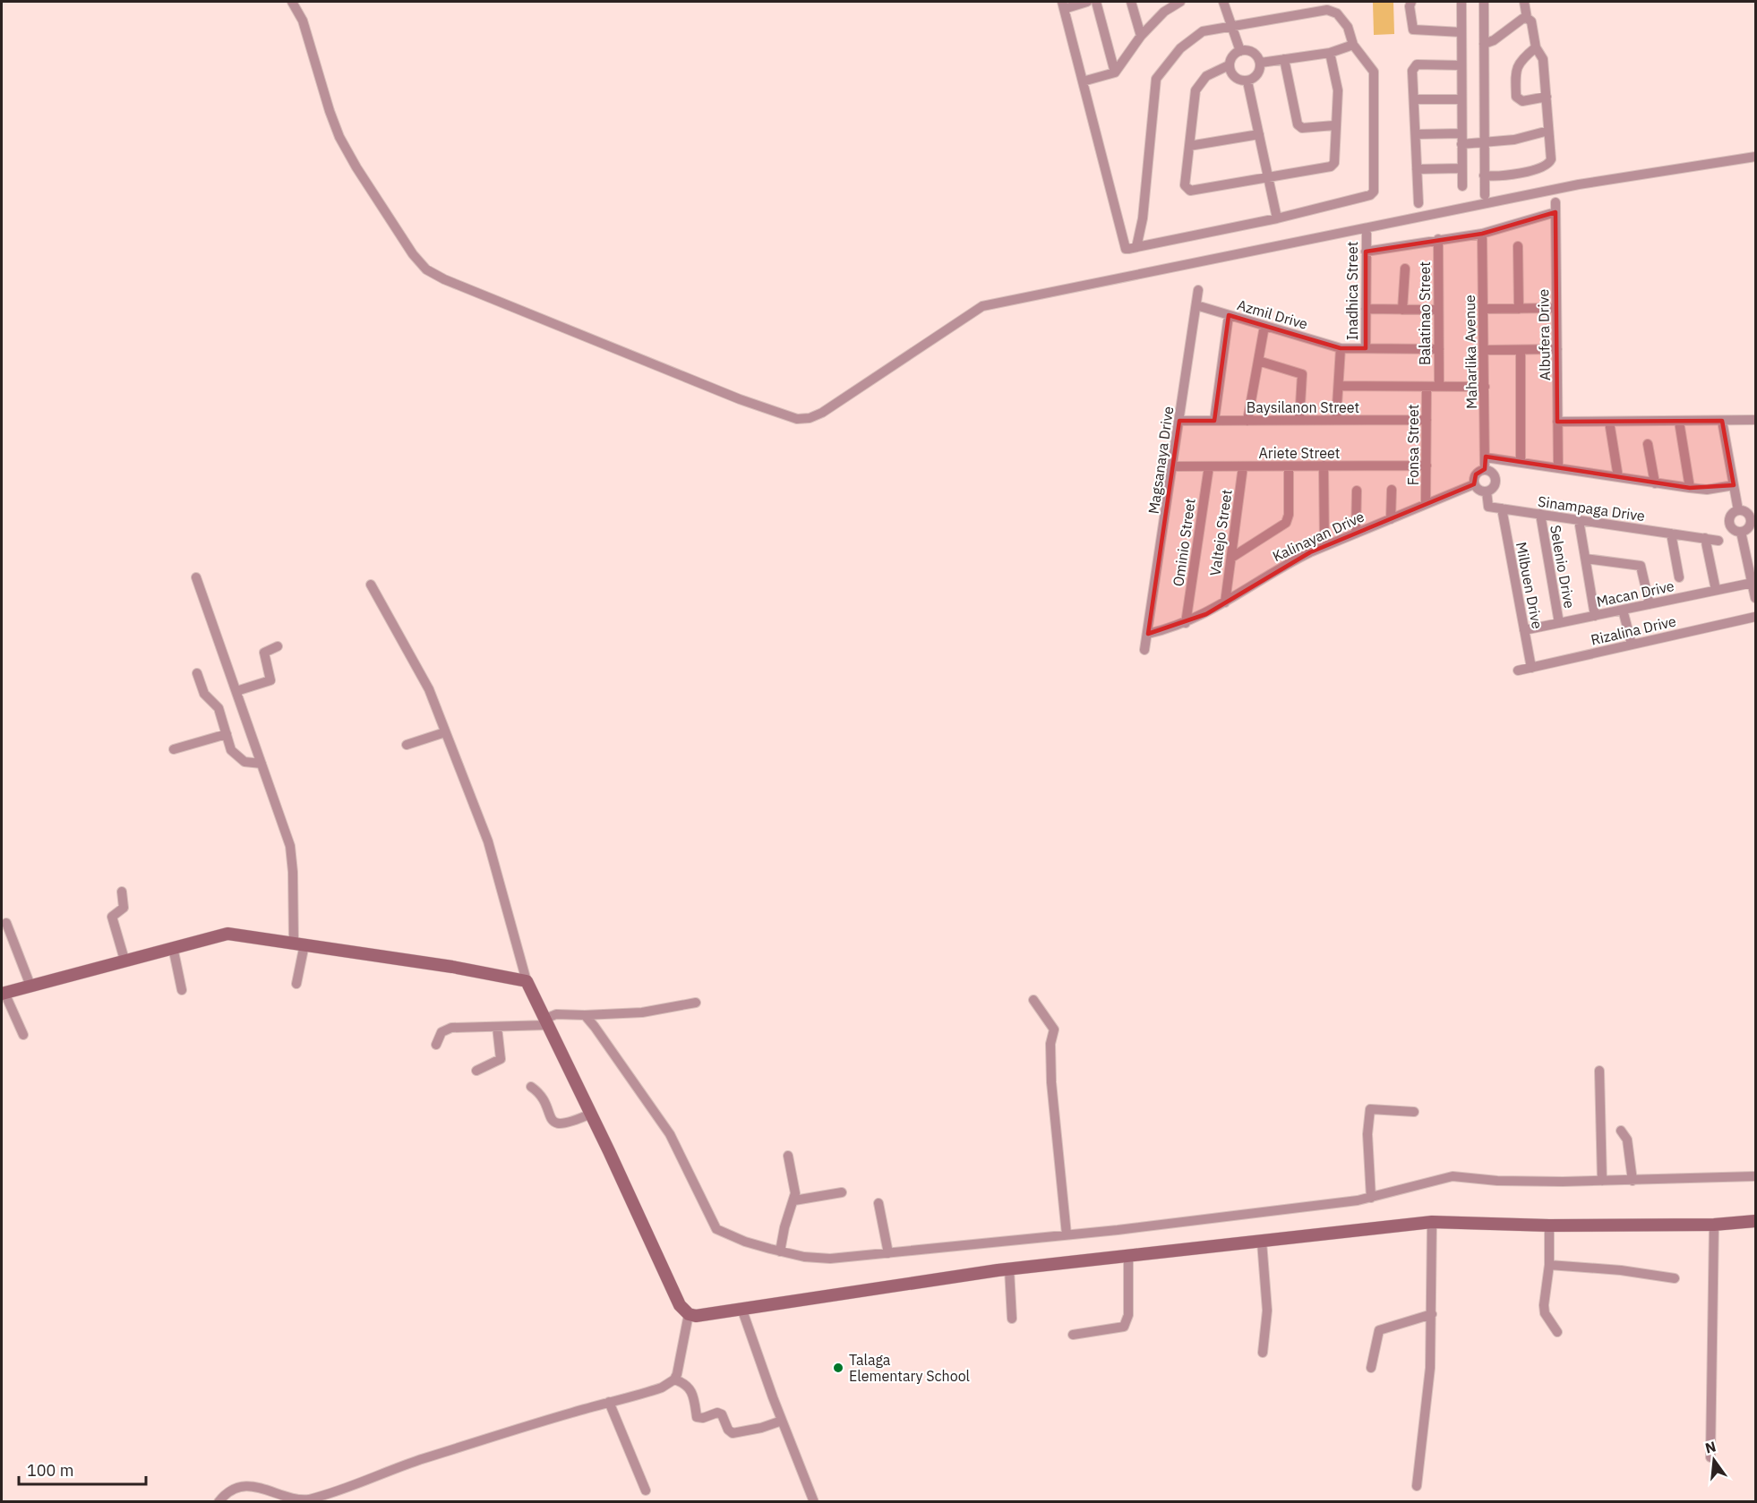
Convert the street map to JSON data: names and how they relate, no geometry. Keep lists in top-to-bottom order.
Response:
{
  "streets": {
    "street": [
      "Inadhica Street",
      "Balatinao Street",
      "Azmil Drive",
      "Albufera Drive",
      "Maharlika Avenue",
      "Baysilanon Street",
      "Fonsa Street",
      "Ariete Street",
      "Magsanaya Drive",
      "Sinampaga Drive",
      "Valtejo Street",
      "Kalinayan Drive",
      "Ominio Street",
      "Selenio Drive",
      "Milbuen Drive",
      "Macan Drive",
      "Rizalina Drive"
    ]
  },
  "crossings": [
    ["Inadhica Street", "Azmil Drive"],
    ["Balatinao Street", "Azmil Drive"],
    ["Azmil Drive", "Magsanaya Drive"],
    ["Maharlika Avenue", "Kalinayan Drive"],
    ["Baysilanon Street", "Fonsa Street"],
    ["Baysilanon Street", "Magsanaya Drive"],
    ["Fonsa Street", "Ariete Street"],
    ["Fonsa Street", "Kalinayan Drive"],
    ["Ariete Street", "Magsanaya Drive"],
    ["Ariete Street", "Valtejo Street"],
    ["Ariete Street", "Ominio Street"],
    ["Magsanaya Drive", "Kalinayan Drive"],
    ["Sinampaga Drive", "Selenio Drive"],
    ["Sinampaga Drive", "Milbuen Drive"],
    ["Valtejo Street", "Kalinayan Drive"],
    ["Kalinayan Drive", "Ominio Street"],
    ["Selenio Drive", "Macan Drive"],
    ["Milbuen Drive", "Macan Drive"],
    ["Milbuen Drive", "Rizalina Drive"]
  ],
  "places": ["Talaga Elementary School"],
  "scale_bar": "100 m",
  "north": "top"
}
